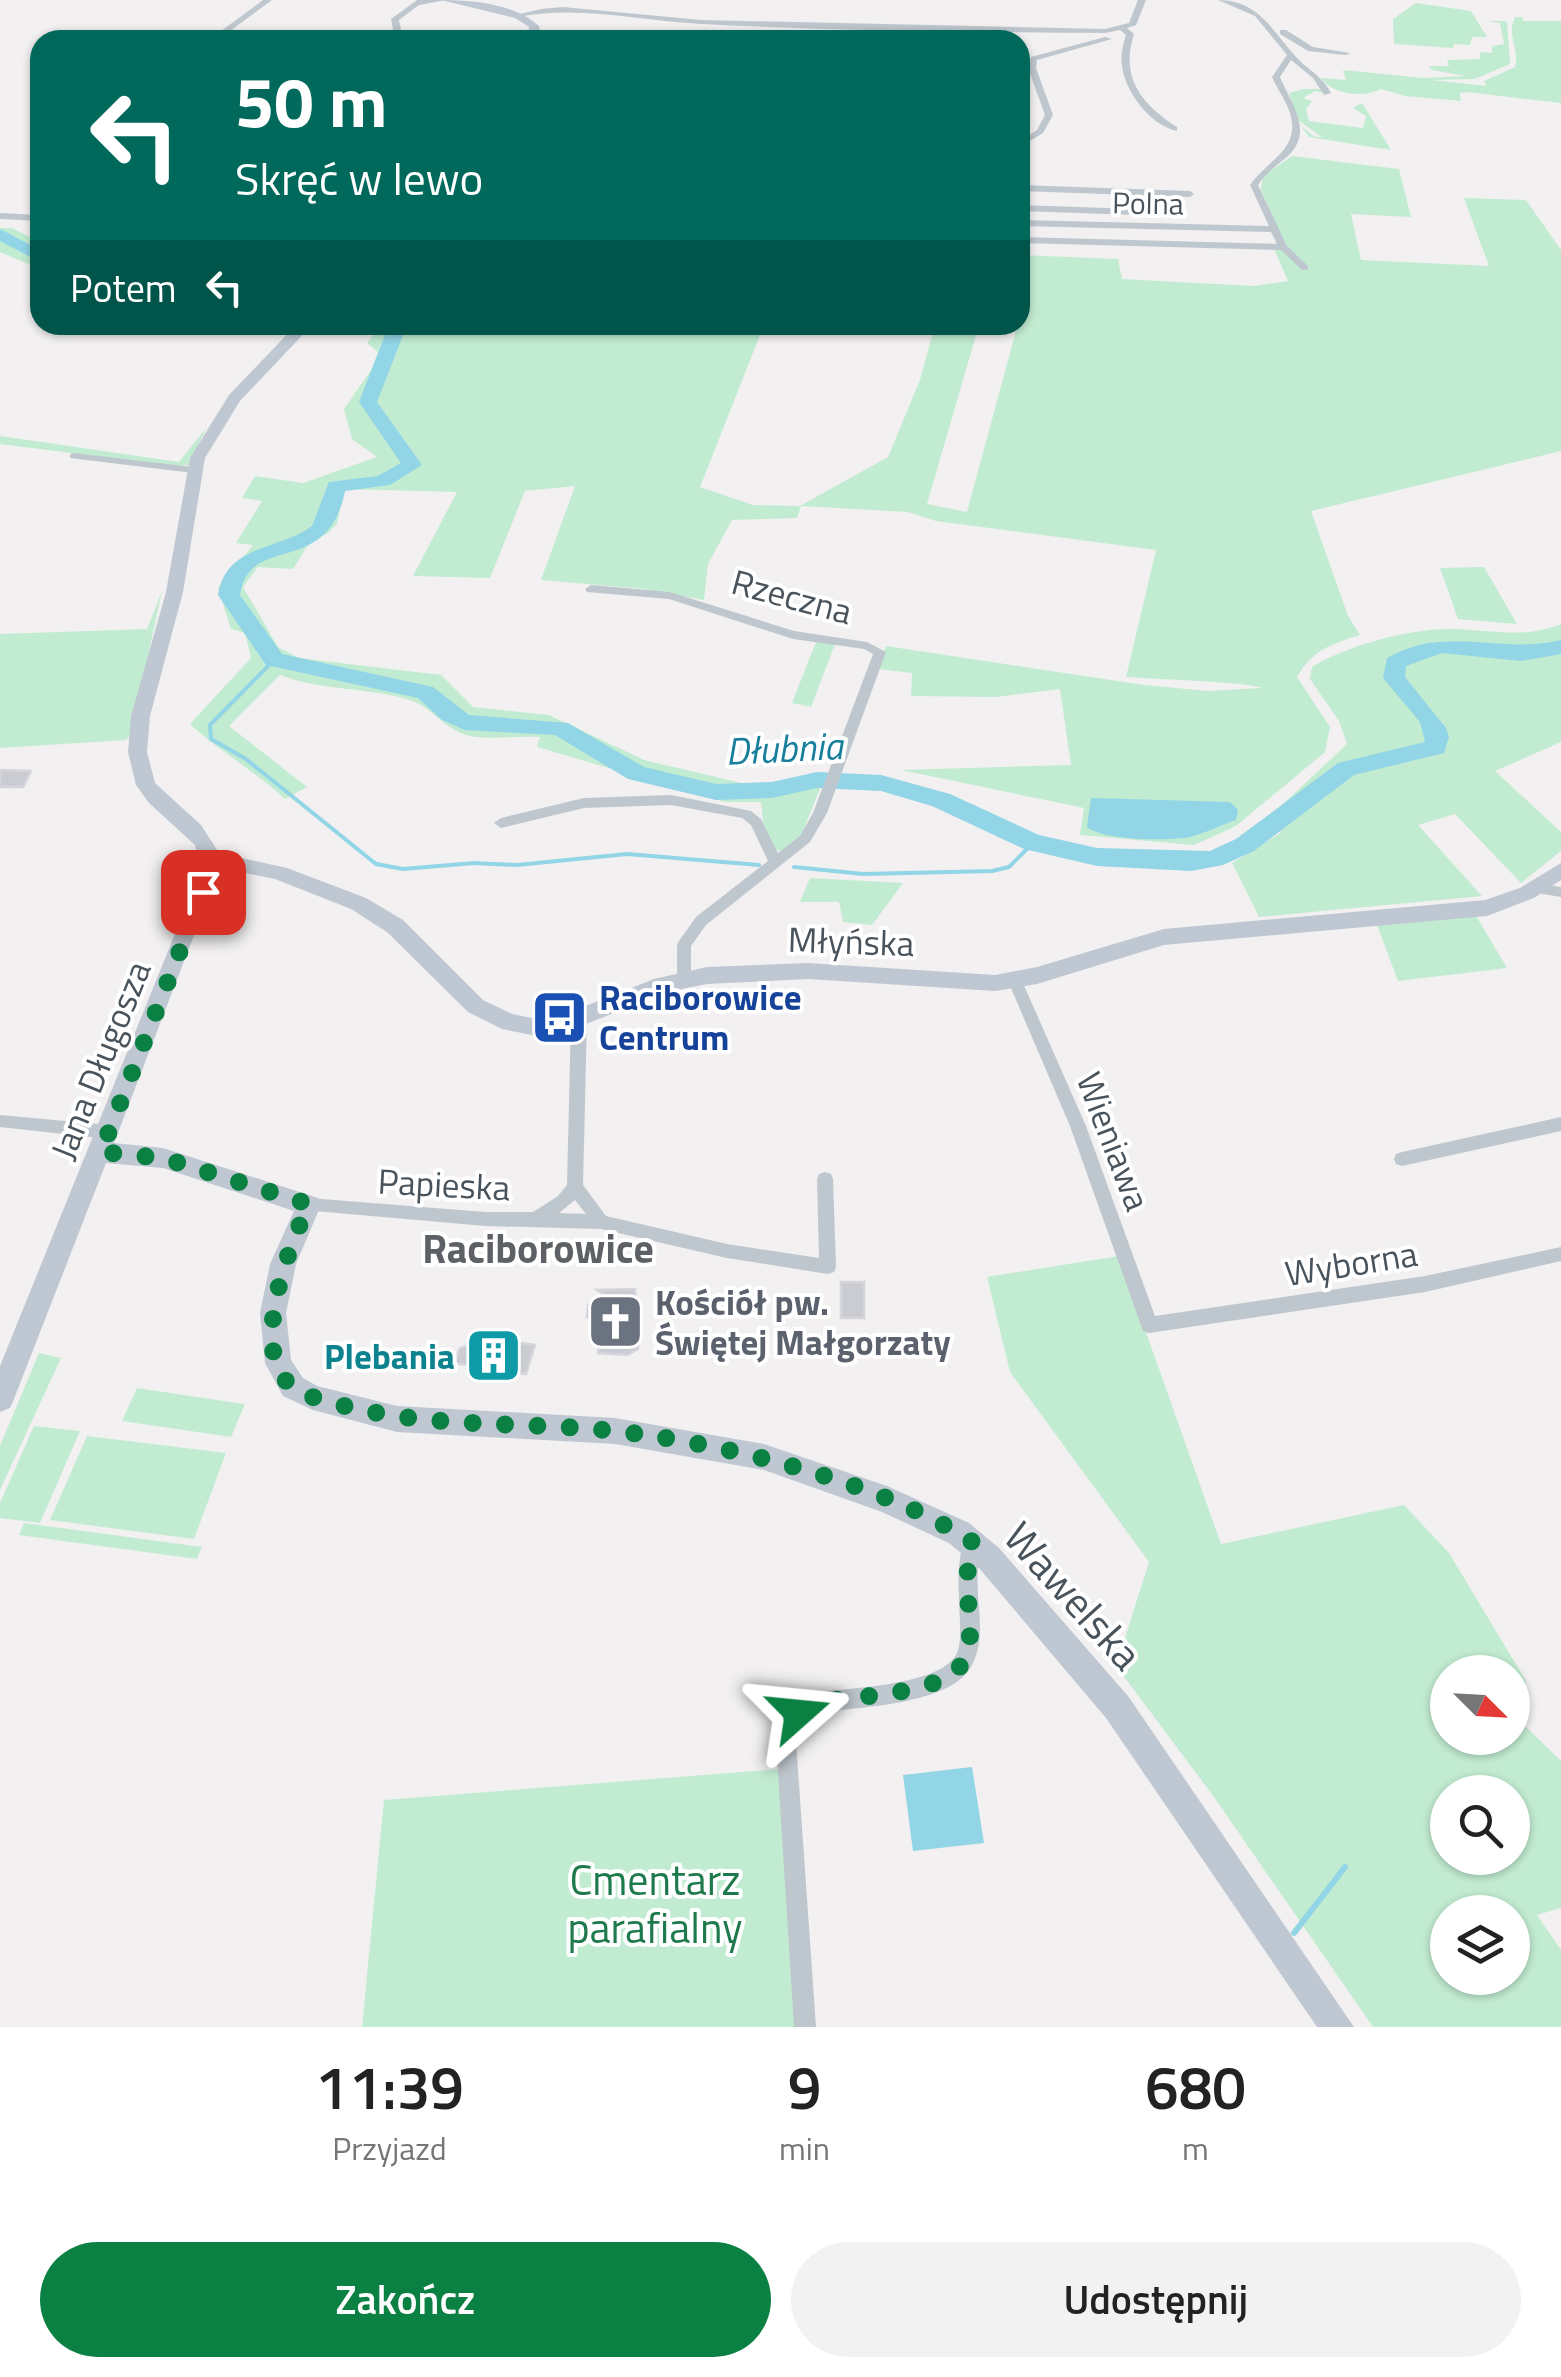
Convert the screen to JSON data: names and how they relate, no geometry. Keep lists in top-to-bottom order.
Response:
{
  "streets": {
    "street": [
      "Polna",
      "Rzeczna",
      "Młyńska",
      "Jana Długosza",
      "Wieniawa",
      "Papieska",
      "Wyborna",
      "Wawelska"
    ]
  },
  "crossings": [
    ["Rzeczna", "Młyńska"],
    ["Młyńska", "Jana Długosza"],
    ["Młyńska", "Wieniawa"],
    ["Wieniawa", "Wyborna"],
    ["Papieska", "Wawelska"]
  ],
  "districts": ["Raciborowice"],
  "water": ["Dłubnia"],
  "parks": ["Cmentarz parafialny"],
  "places": {
    "bus stop": ["Raciborowice Centrum"],
    "church": ["Kościół pw. Świętej Małgorzaty"],
    "building": ["Plebania"]
  },
  "north": "bottom right",
  "page": {
    "turn": ["50 m", "Skręć w lewo"],
    "then": "Potem",
    "eta": [
      "11:39",
      "Przyjazd",
      "9",
      "min",
      "680",
      "m"
    ],
    "buttons": ["Zakończ", "Udostępnij"]
  }
}
